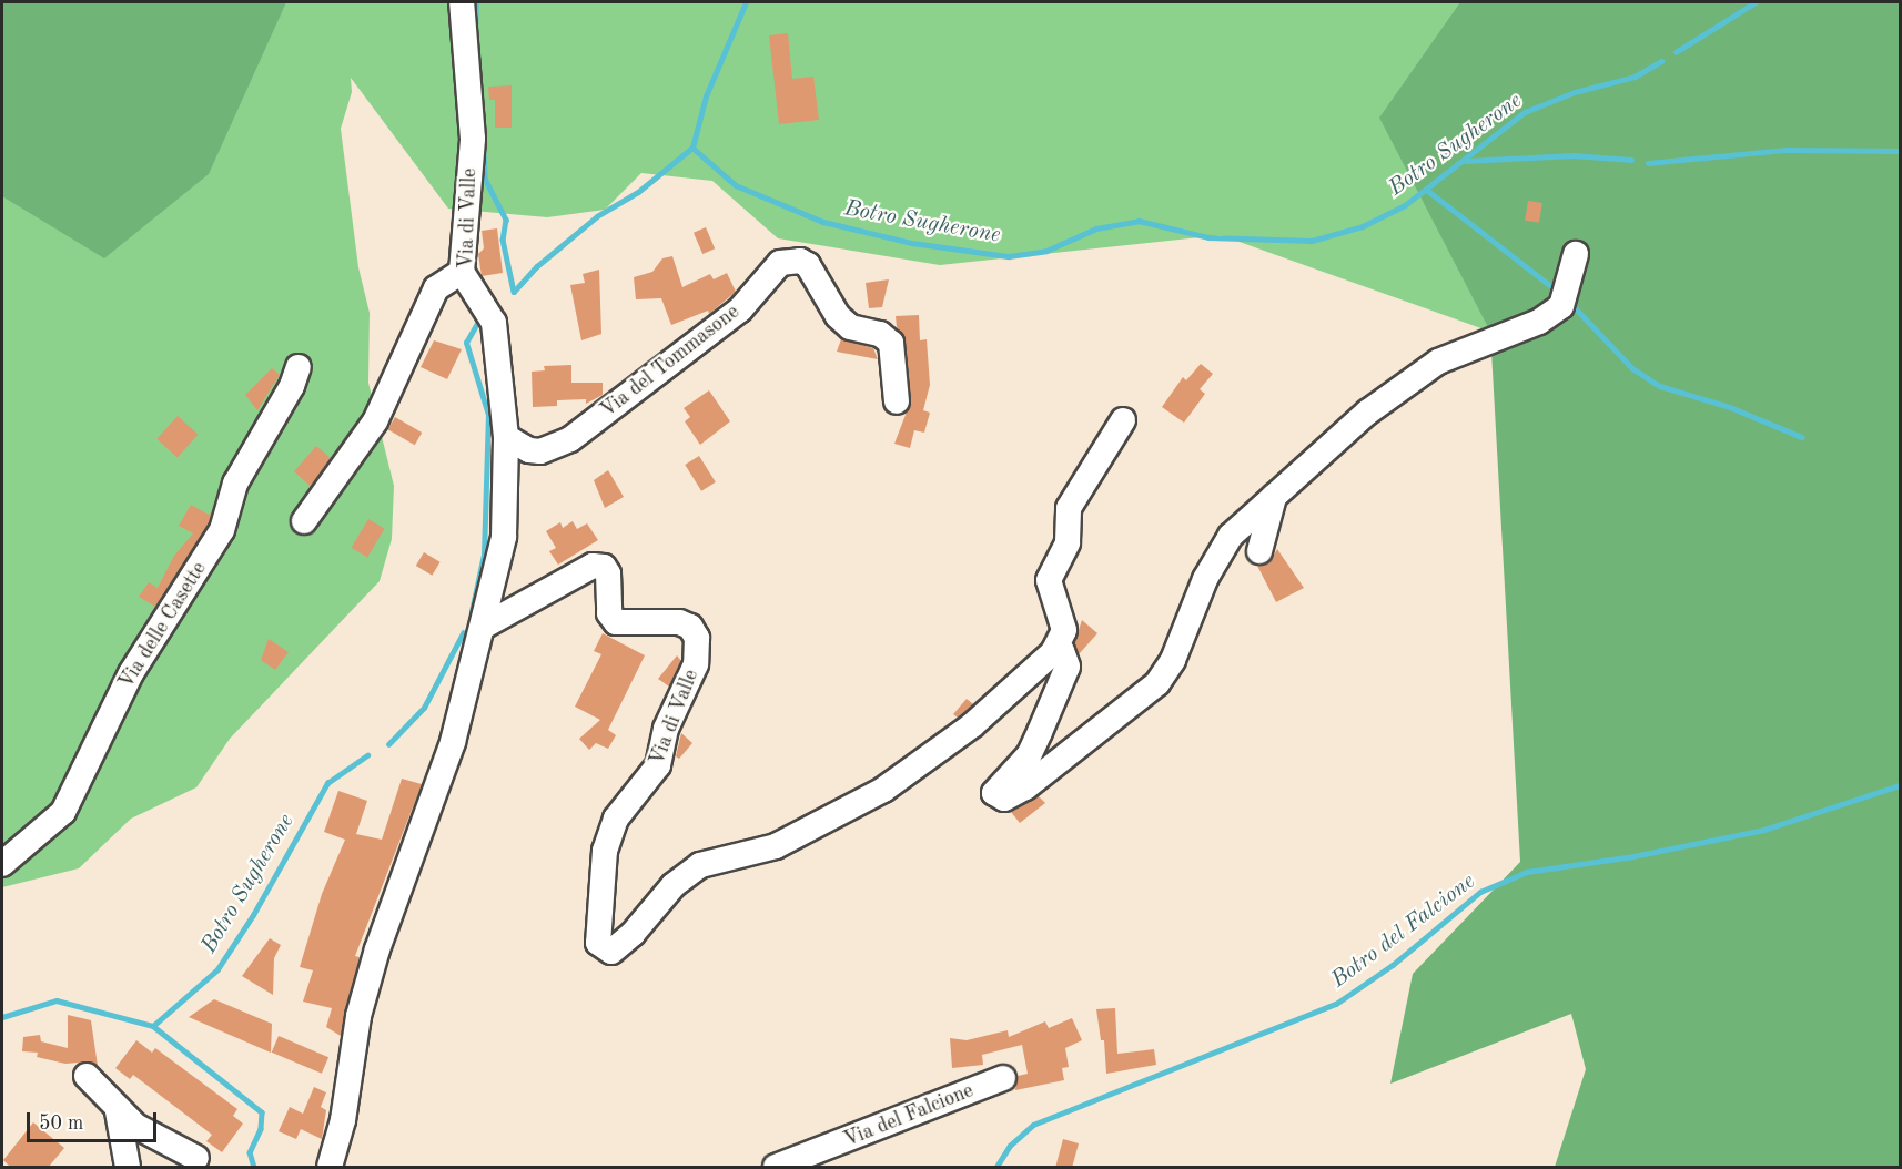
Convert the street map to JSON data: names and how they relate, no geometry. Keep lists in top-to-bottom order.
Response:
{
  "streets": {
    "street": [
      "Via di Valle",
      "Via del Tommasone",
      "Via delle Casette",
      "Via del Falcione"
    ]
  },
  "crossings": [
    ["Via di Valle", "Via del Tommasone"]
  ],
  "water": ["Botro Sugherone", "Botro del Falcione"],
  "scale_bar": "50 m"
}
